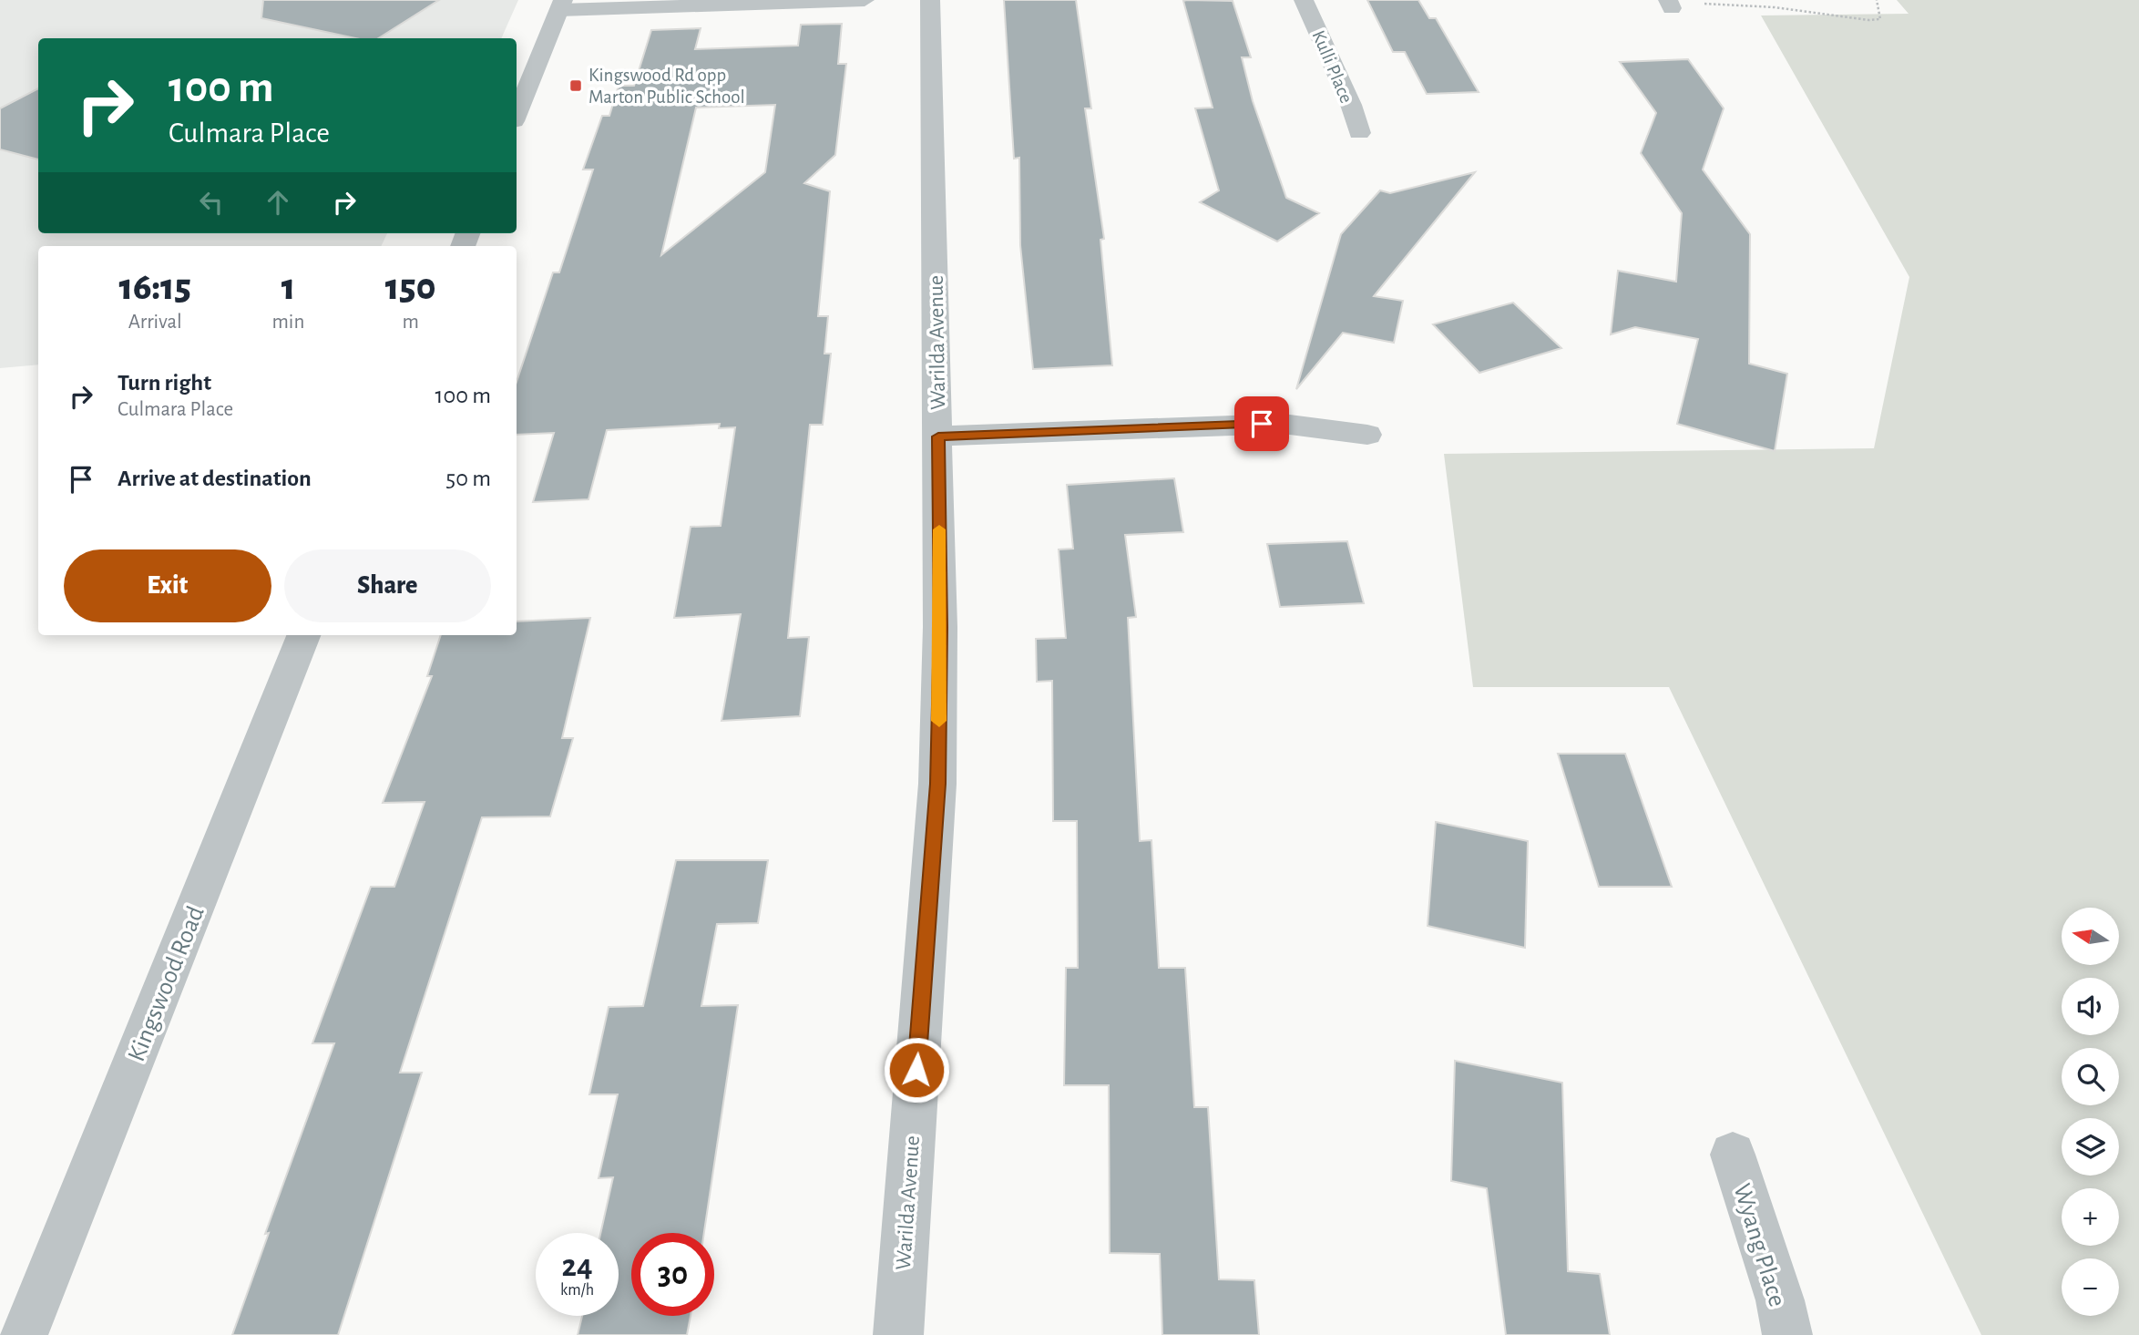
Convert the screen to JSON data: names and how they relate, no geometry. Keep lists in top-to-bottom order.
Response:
{
  "streets": {
    "street": [
      "Kulli Place",
      "Warilda Avenue",
      "Kingswood Road",
      "Wyang Place"
    ]
  },
  "places": {
    "transit": ["Kingswood Rd opp Marton Public School"]
  },
  "north": "left",
  "page": {
    "turn": ["100 m", "Culmara Place"],
    "eta": [
      "16:15",
      "Arrival",
      "1",
      "min",
      "150",
      "m"
    ],
    "list": [
      {
        "name": "Turn right",
        "note": "Culmara Place",
        "value": "100 m"
      },
      {
        "name": "Arrive at destination",
        "value": "50 m"
      }
    ],
    "buttons": ["Exit", "Share"],
    "map_buttons": ["+", "−"],
    "speed": "24 km/h",
    "limit": "30"
  }
}
